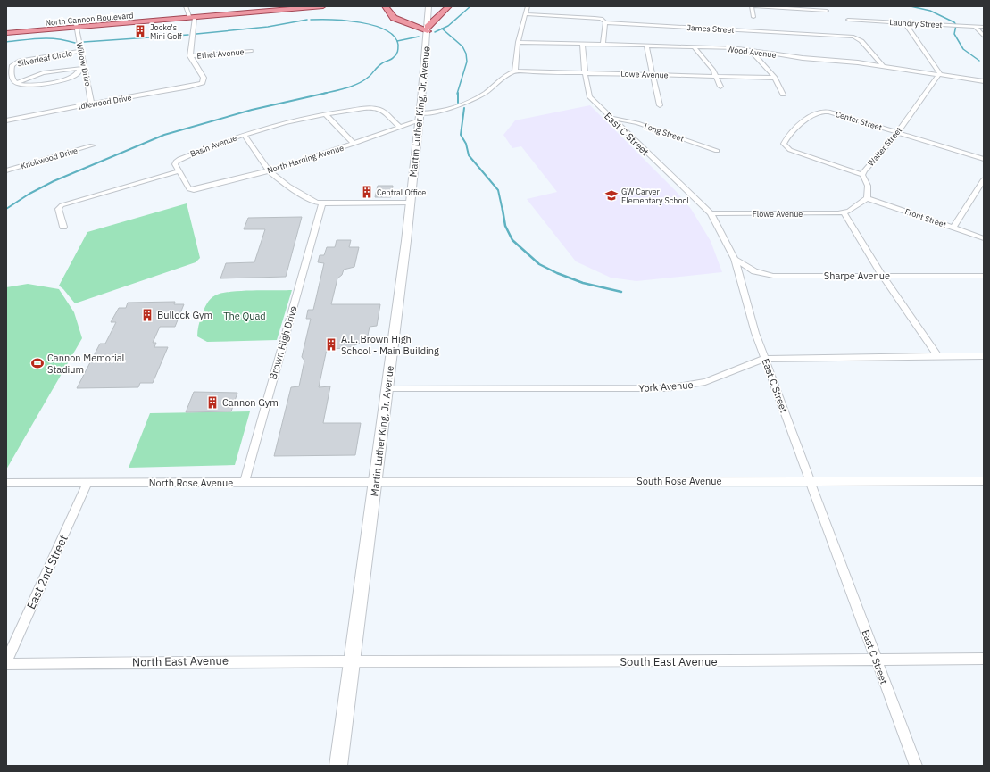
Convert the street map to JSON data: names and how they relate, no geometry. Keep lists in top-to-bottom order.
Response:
{
  "streets": {
    "main road": ["North Cannon Boulevard", "Martin Luther King, Jr. Avenue"],
    "street": [
      "Laundry Street",
      "James Street",
      "Wood Avenue",
      "Ethel Avenue",
      "Silverleaf Circle",
      "Willow Drive",
      "Lowe Avenue",
      "Idlewood Drive",
      "Center Street",
      "Long Street",
      "East C Street",
      "Basin Avenue",
      "Walter Street",
      "Knollwood Drive",
      "North Harding Avenue",
      "Flowe Avenue",
      "Front Street",
      "Sharpe Avenue",
      "Brown High Drive",
      "York Avenue",
      "South Rose Avenue",
      "North Rose Avenue",
      "East 2nd Street",
      "North East Avenue",
      "South East Avenue"
    ]
  },
  "crossings": [
    ["North Cannon Boulevard", "Willow Drive"],
    ["James Street", "Wood Avenue"],
    ["Wood Avenue", "East C Street"],
    ["Wood Avenue", "Walter Street"],
    ["Ethel Avenue", "Idlewood Drive"],
    ["Silverleaf Circle", "Willow Drive"],
    ["Willow Drive", "Idlewood Drive"],
    ["Lowe Avenue", "East C Street"],
    ["Lowe Avenue", "North Harding Avenue"],
    ["Martin Luther King, Jr. Avenue", "North Harding Avenue"],
    ["Martin Luther King, Jr. Avenue", "York Avenue"],
    ["Martin Luther King, Jr. Avenue", "South Rose Avenue"],
    ["Martin Luther King, Jr. Avenue", "North Rose Avenue"],
    ["Martin Luther King, Jr. Avenue", "North East Avenue"],
    ["Martin Luther King, Jr. Avenue", "South East Avenue"],
    ["Center Street", "Walter Street"],
    ["Long Street", "East C Street"],
    ["East C Street", "Flowe Avenue"],
    ["East C Street", "Sharpe Avenue"],
    ["East C Street", "York Avenue"],
    ["East C Street", "South Rose Avenue"],
    ["East C Street", "South East Avenue"],
    ["Basin Avenue", "North Harding Avenue"],
    ["Walter Street", "Front Street"],
    ["Brown High Drive", "North Rose Avenue"],
    ["South Rose Avenue", "North Rose Avenue"],
    ["North Rose Avenue", "East 2nd Street"],
    ["East 2nd Street", "North East Avenue"],
    ["North East Avenue", "South East Avenue"]
  ],
  "parks": ["The Quad"],
  "places": {
    "building": [
      "Jocko's Mini Golf",
      "Central Office",
      "Bullock Gym",
      "A.L. Brown High School - Main Building",
      "Cannon Gym"
    ],
    "school or university": ["GW Carver Elementary School"],
    "sports": ["Cannon Memorial Stadium"]
  }
}
